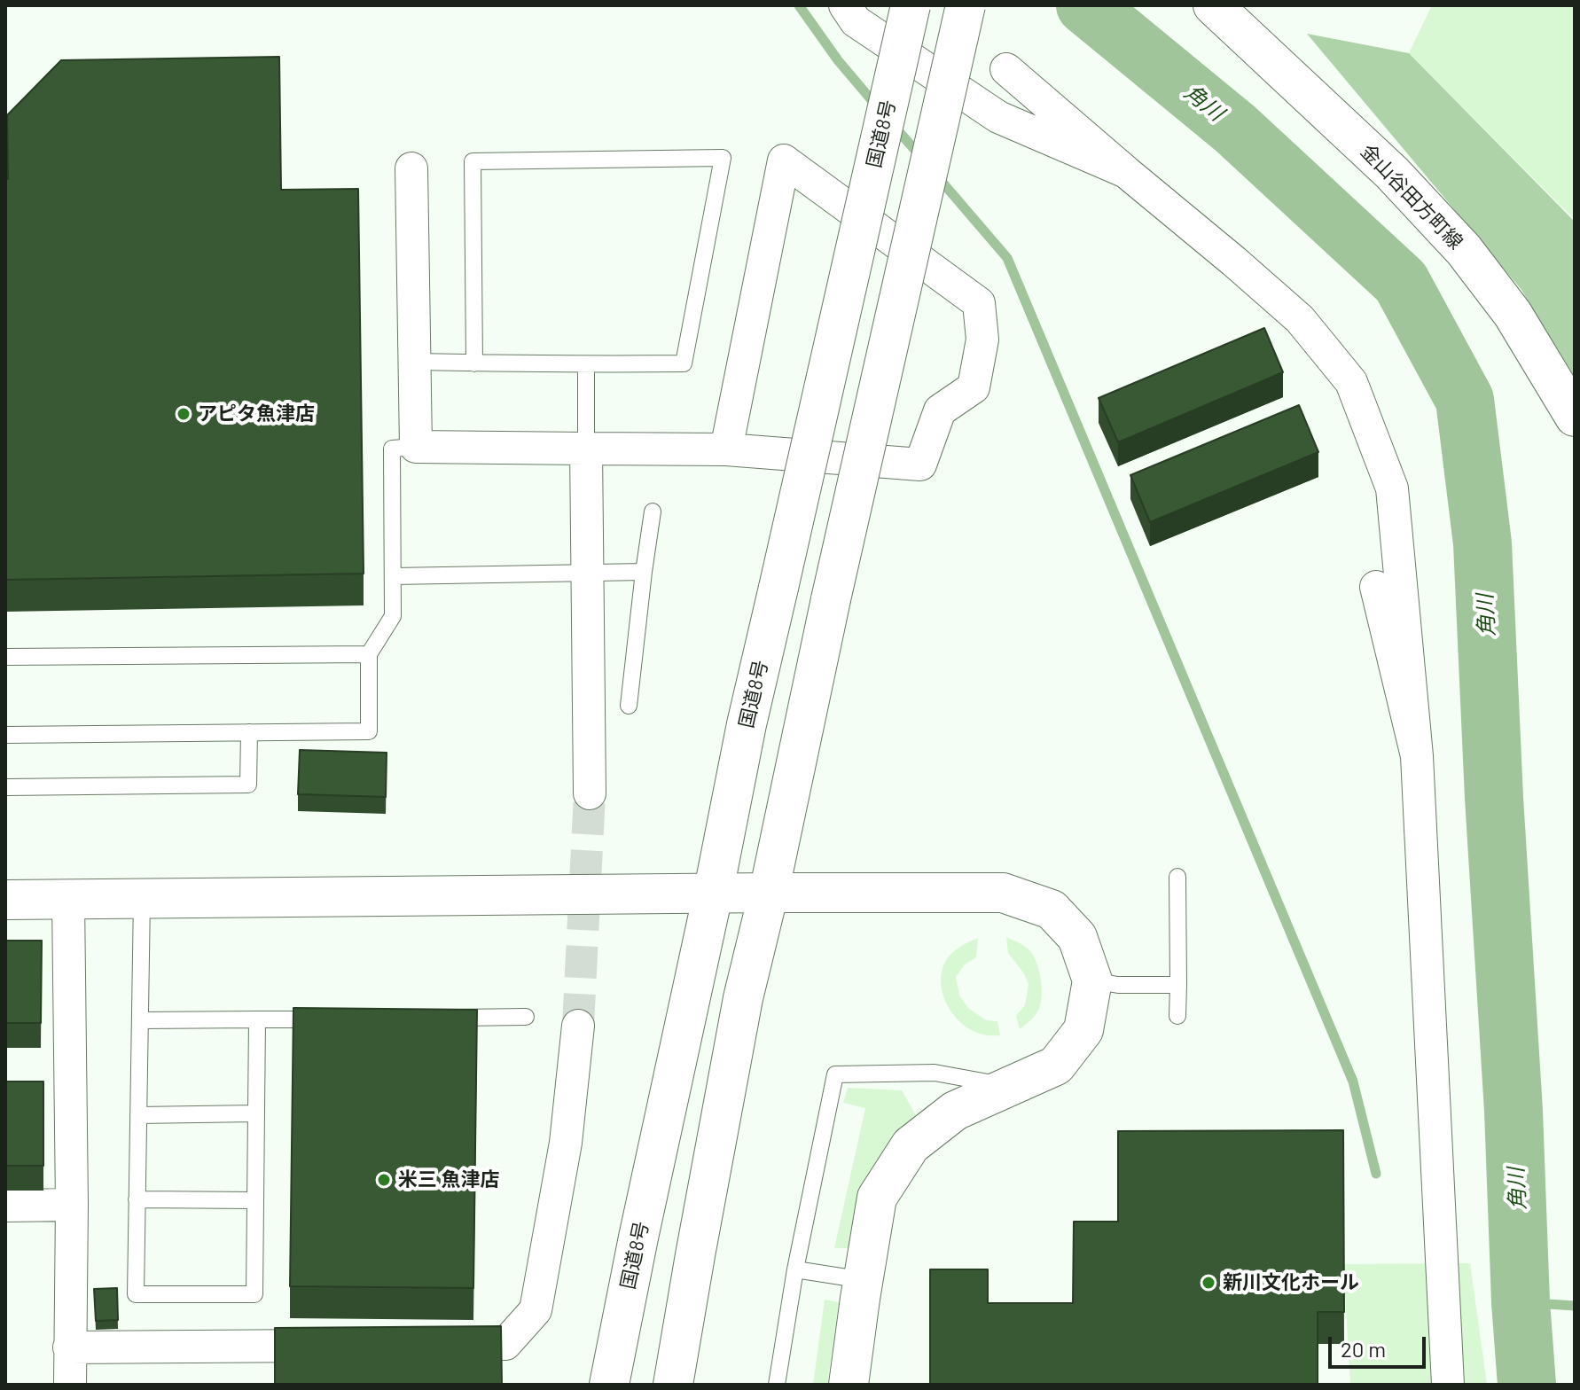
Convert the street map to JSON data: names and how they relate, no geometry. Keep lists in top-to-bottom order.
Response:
{
  "streets": {
    "main road": ["国道8号", "金山谷田方町線"]
  },
  "water": ["角川"],
  "places": ["アピタ魚津店", "米三 魚津店", "新川文化ホール"],
  "scale_bar": "20 m"
}
